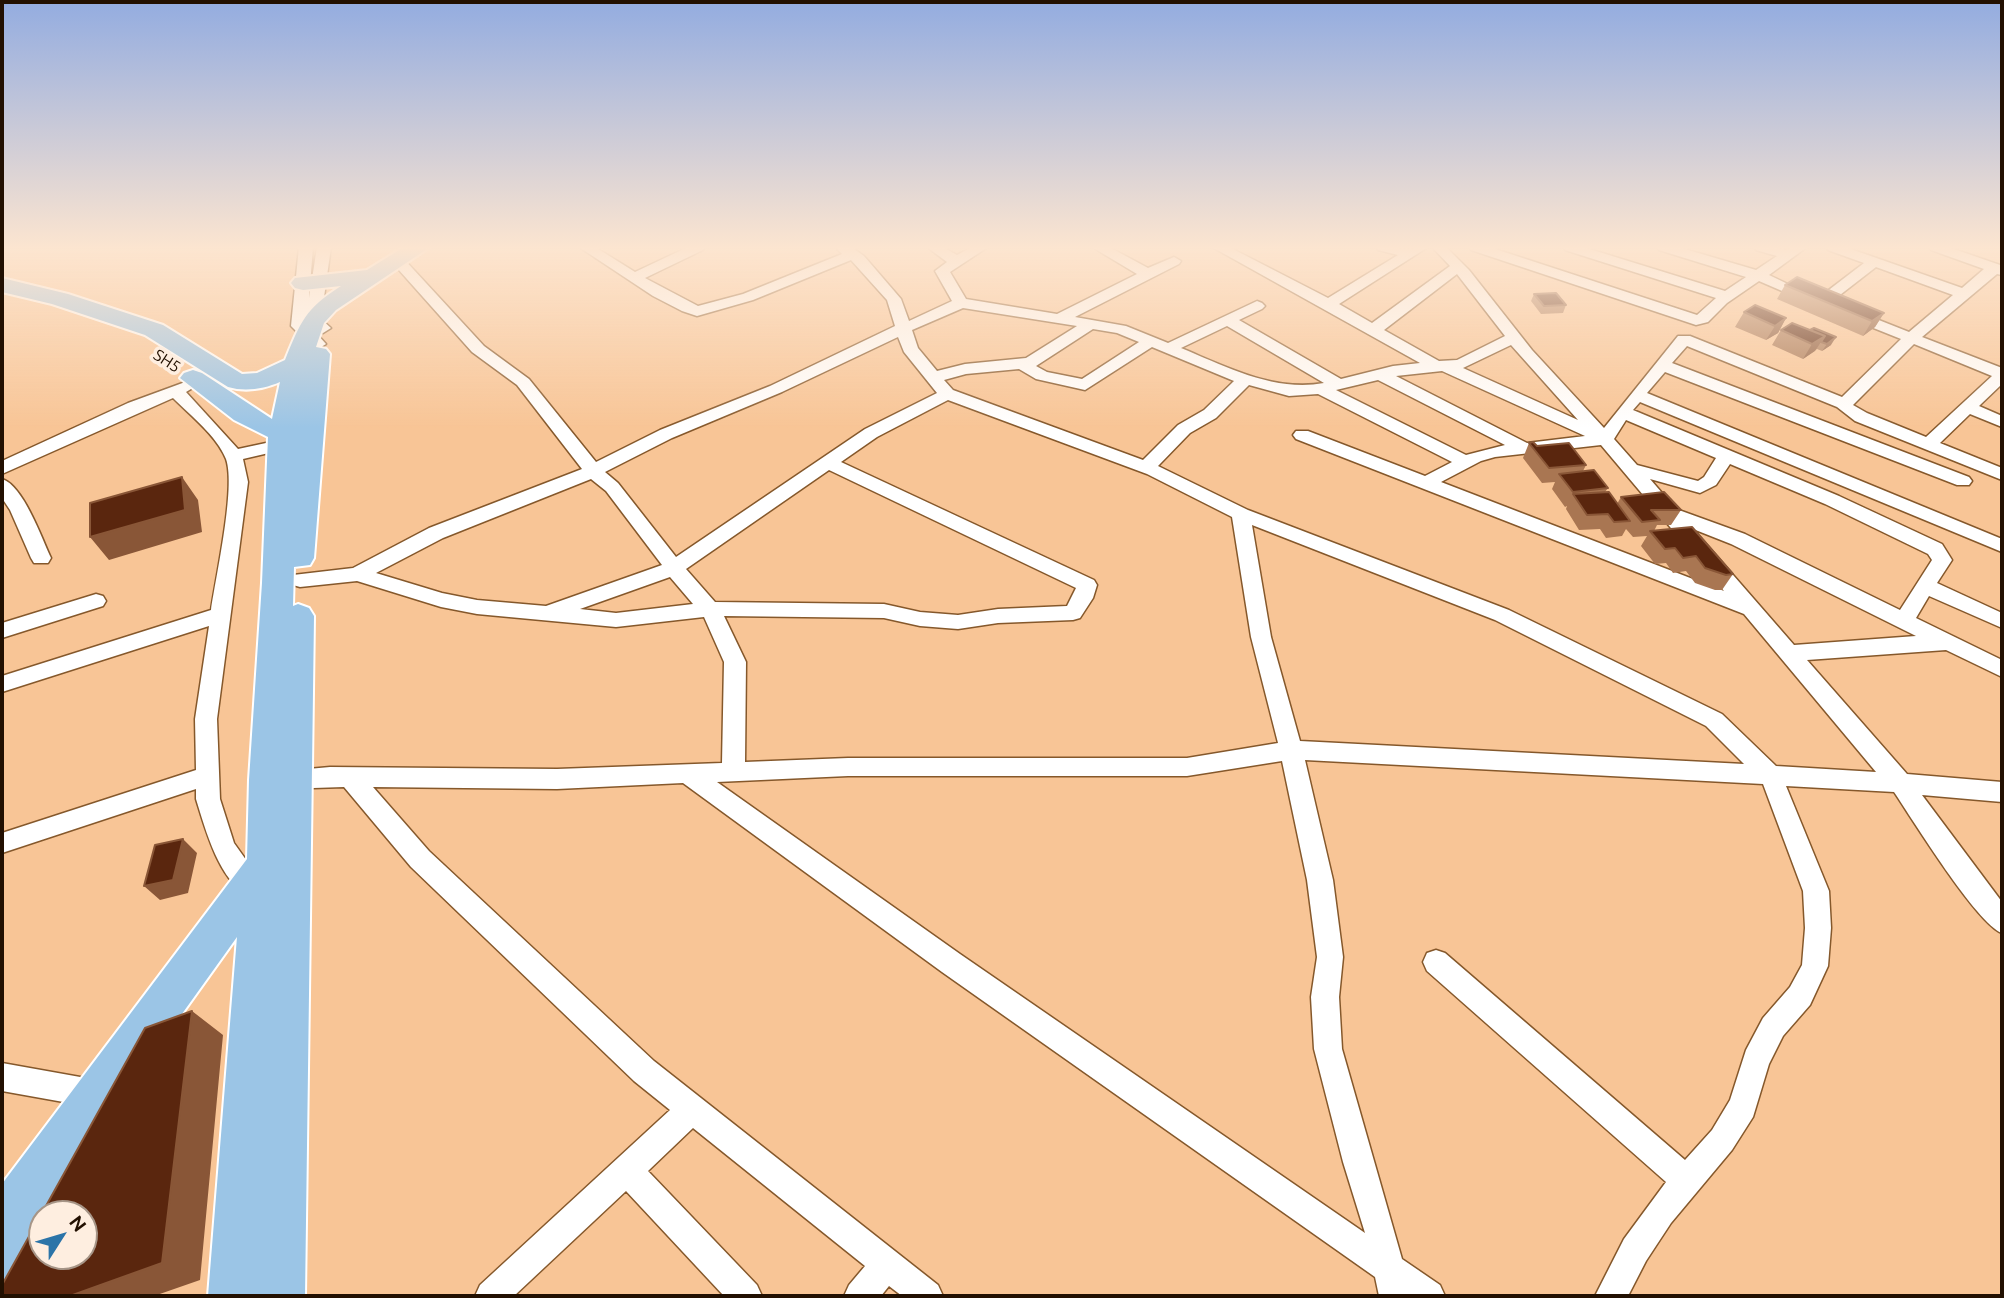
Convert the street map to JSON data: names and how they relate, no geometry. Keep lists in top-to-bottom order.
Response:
{
  "streets": {
    "main road": ["SH5"]
  },
  "north": "top right"
}
